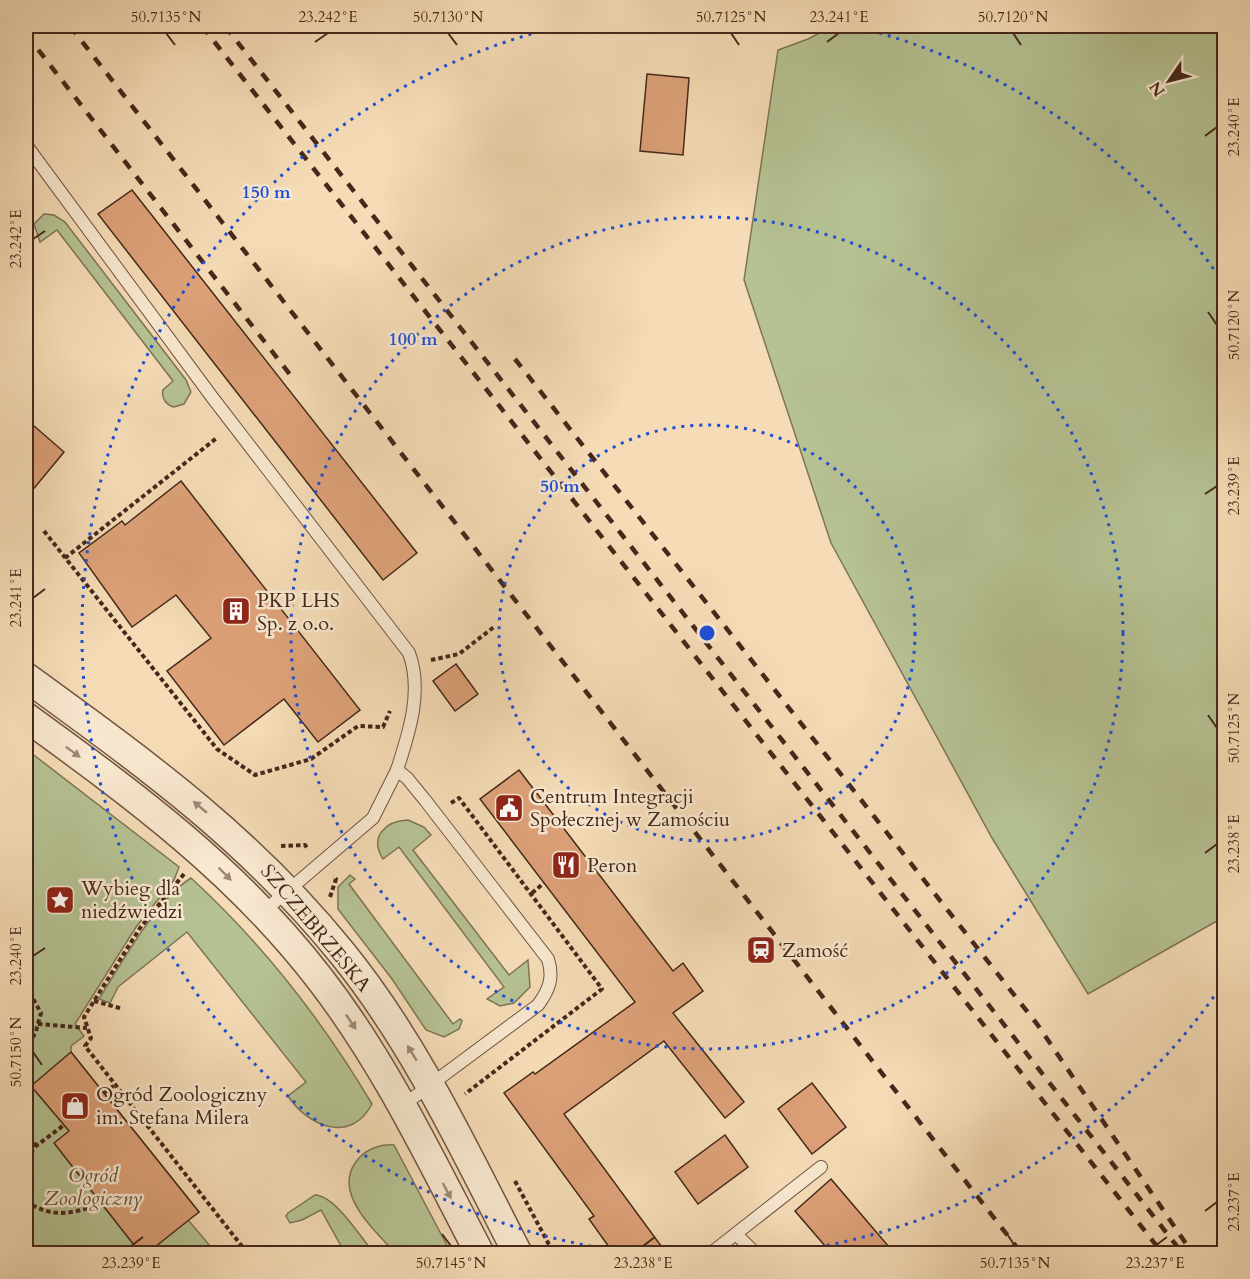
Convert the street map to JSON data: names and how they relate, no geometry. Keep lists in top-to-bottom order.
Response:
{
  "streets": {
    "street": ["SZCZEBRZESKA"]
  },
  "parks": ["Ogród Zoologiczny"],
  "places": {
    "building": ["PKP LHS Sp. z o.o."],
    "public building": ["Centrum Integracji Społecznej w Zamościu"],
    "restaurant": ["Peron"],
    "place": ["Wybieg dla niedźwiedzi"],
    "station": ["Zamość"],
    "shop": ["Ogród Zoologiczny im. Stefana Milera"]
  },
  "north": "bottom left",
  "coordinates": [
    "50.7135°N",
    "23.242°E",
    "50.7130°N",
    "50.7125°N",
    "23.241°E",
    "50.7120°N",
    "23.240°E",
    "23.239°E",
    "23.238°E",
    "50.7150°N",
    "23.237°E",
    "50.7145°N"
  ],
  "rings": ["150 m", "100 m", "50 m"]
}
